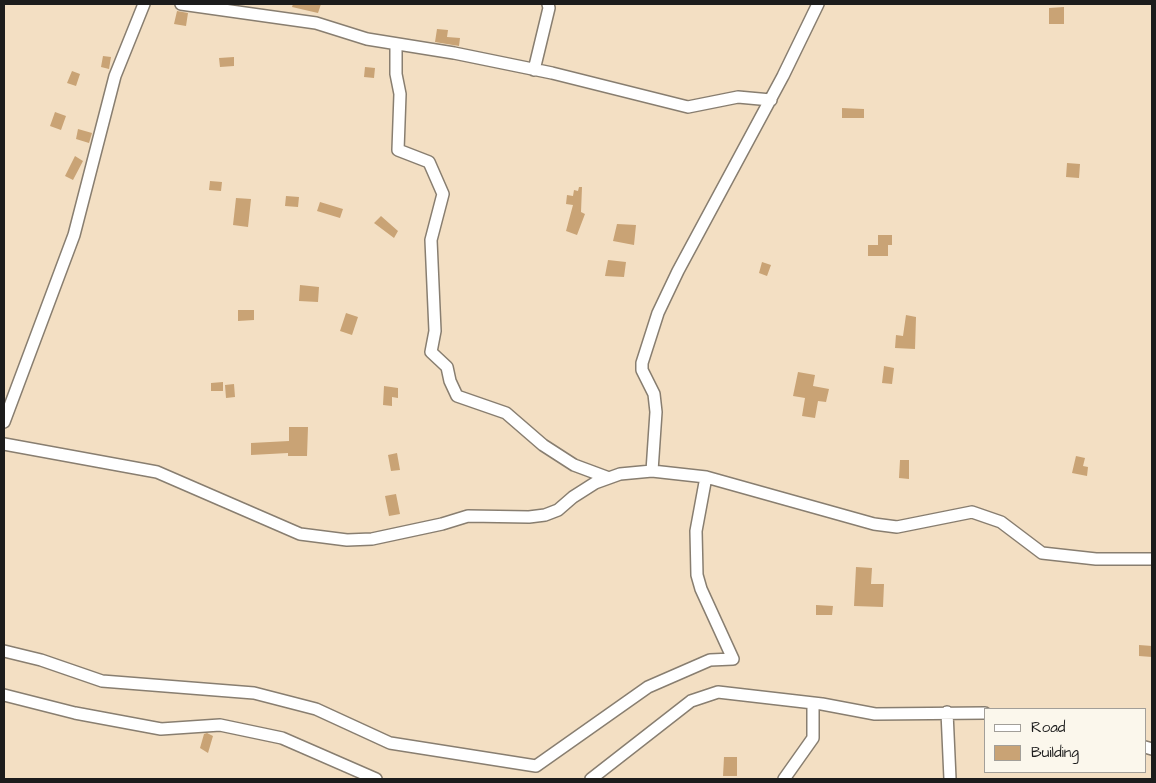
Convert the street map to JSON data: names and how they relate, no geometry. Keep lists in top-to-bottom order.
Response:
{
  "legend": ["Road", "Building"]
}
